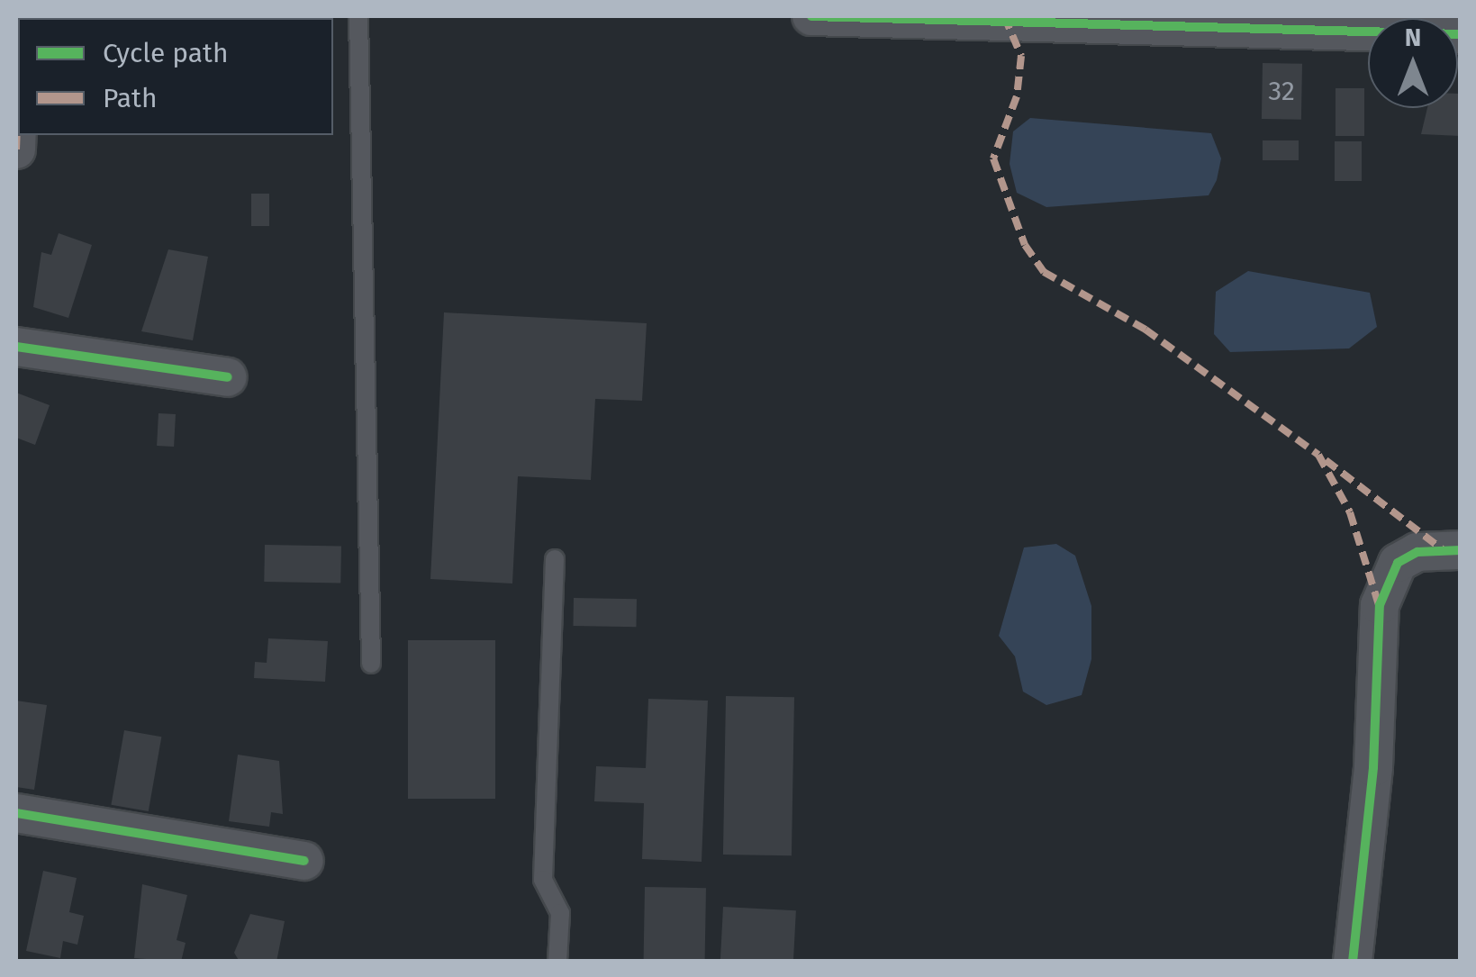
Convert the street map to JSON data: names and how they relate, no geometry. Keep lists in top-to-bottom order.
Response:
{
  "house_numbers": ["32"],
  "legend": ["Cycle path", "Path"],
  "north": "top"
}
